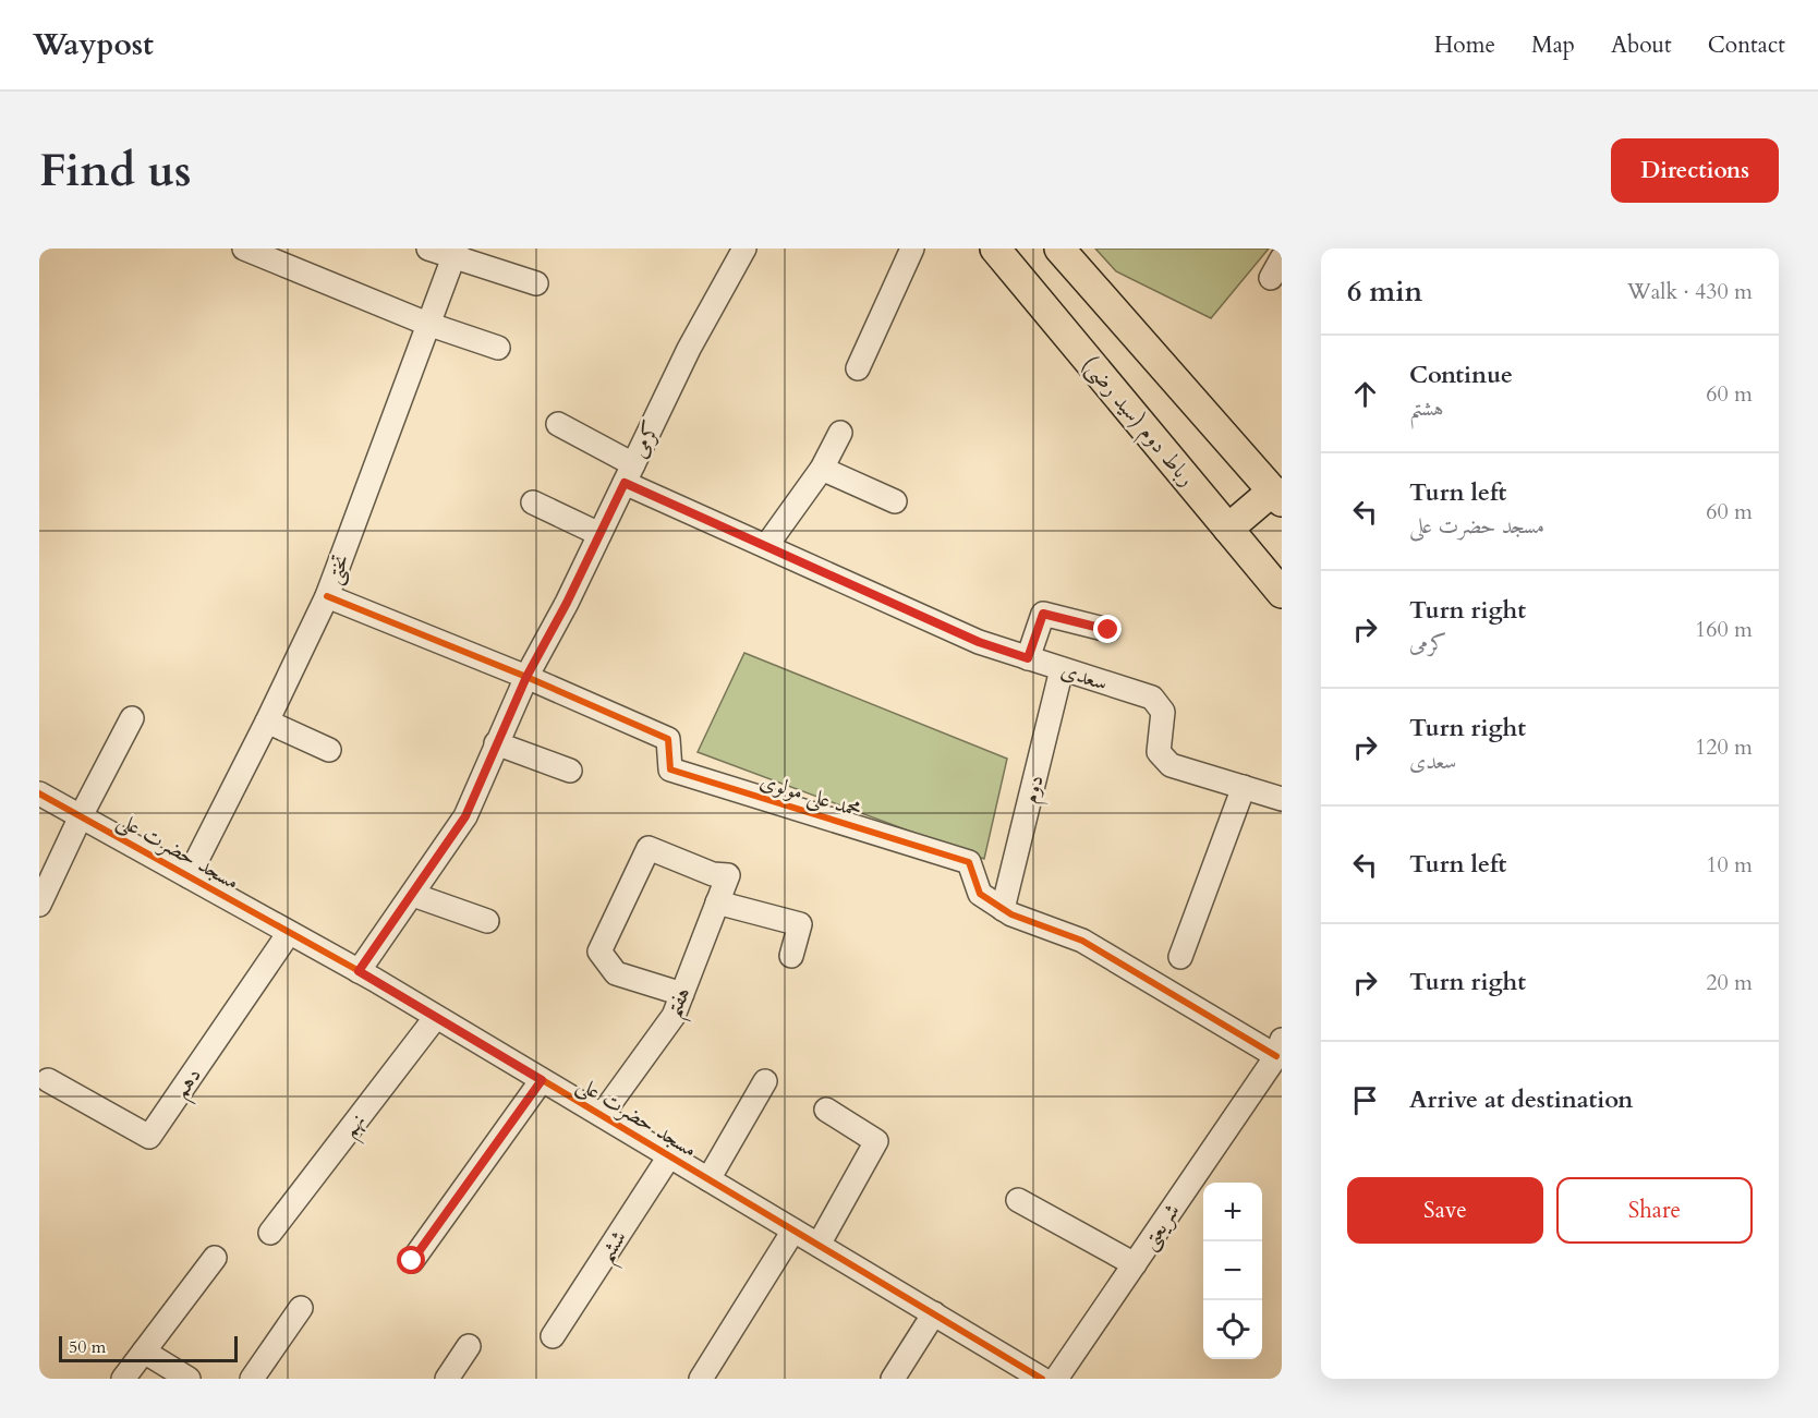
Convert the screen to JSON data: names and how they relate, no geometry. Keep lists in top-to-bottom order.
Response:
{
  "streets": {
    "main road": ["رباط دوم (سید رضی)"],
    "street": [
      "کرمی",
      "تختی",
      "سعدی",
      "دوم",
      "محمد علی مولوی",
      "مسجد حضرت علی",
      "هفتم",
      "دهم",
      "نهم",
      "شریعتی",
      "ششم"
    ]
  },
  "crossings": [
    ["کرمی", "سعدی"],
    ["کرمی", "محمد علی مولوی"],
    ["کرمی", "مسجد حضرت علی"],
    ["تختی", "محمد علی مولوی"],
    ["تختی", "مسجد حضرت علی"],
    ["سعدی", "دوم"],
    ["دوم", "محمد علی مولوی"],
    ["محمد علی مولوی", "شریعتی"],
    ["مسجد حضرت علی", "هفتم"],
    ["مسجد حضرت علی", "دهم"],
    ["مسجد حضرت علی", "نهم"],
    ["مسجد حضرت علی", "ششم"]
  ],
  "scale_bar": "50 m",
  "page": {
    "header": "Waypost",
    "nav": [
      "Home",
      "Map",
      "About",
      "Contact"
    ],
    "buttons": [
      "Directions",
      ["Save", "Share"]
    ],
    "title": "Find us",
    "heading": ["6 min", "Walk · 430 m"],
    "list": [
      ["Continue", "هشتم", "60 m"],
      ["Turn left", "مسجد حضرت علی", "60 m"],
      ["Turn right", "کرمی", "160 m"],
      ["Turn right", "سعدی", "120 m"],
      ["Turn left", "10 m"],
      ["Turn right", "20 m"],
      "Arrive at destination"
    ],
    "map_buttons": ["+", "−"],
    "scale": "50 m"
  }
}
